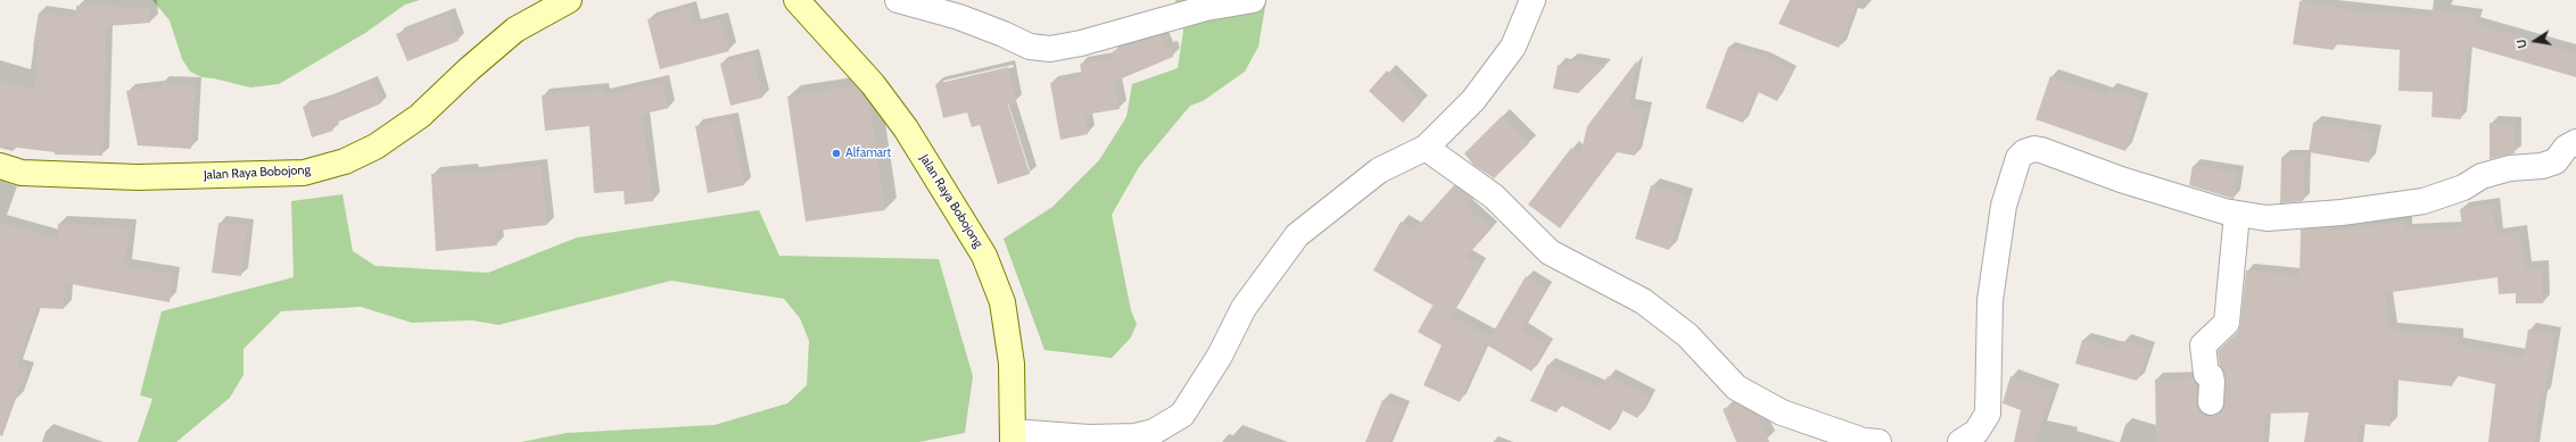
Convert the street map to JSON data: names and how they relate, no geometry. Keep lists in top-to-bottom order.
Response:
{
  "streets": {
    "main road": ["Jalan Raya Bobojong"]
  },
  "places": ["Alfamart"],
  "north": "left"
}
